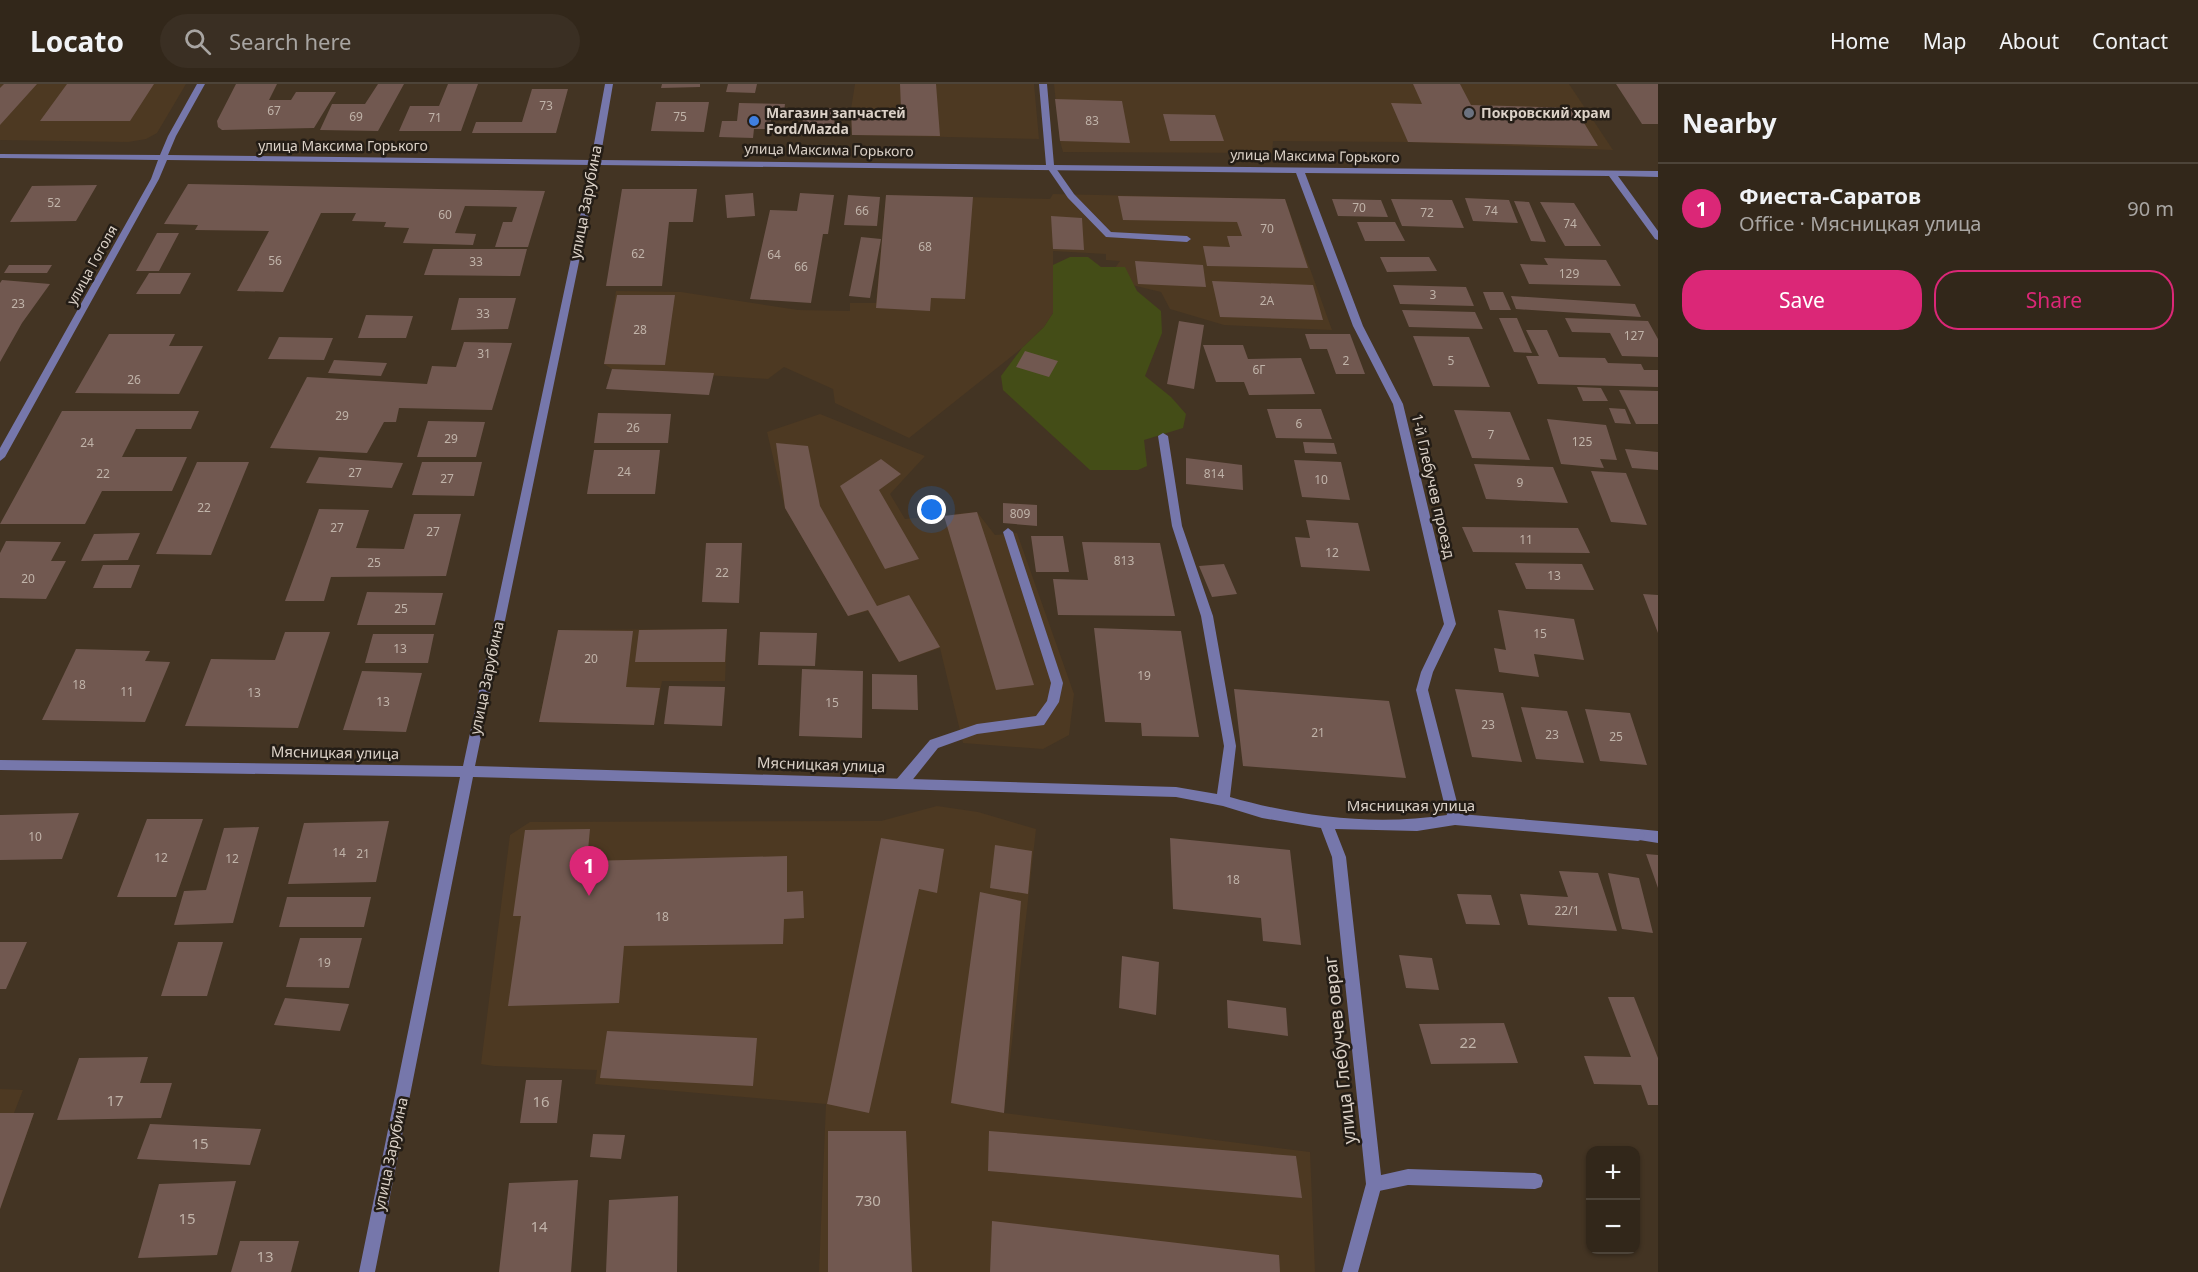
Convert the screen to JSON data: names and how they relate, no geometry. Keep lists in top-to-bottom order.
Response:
{
  "streets": {
    "street": [
      "улица Максима Горького",
      "улица Зарубина",
      "улица Гоголя",
      "1-й Глебучев проезд",
      "Мясницкая улица",
      "улица Глебучев овраг"
    ]
  },
  "crossings": [
    ["улица Максима Горького", "улица Зарубина"],
    ["улица Максима Горького", "улица Гоголя"],
    ["улица Максима Горького", "1-й Глебучев проезд"],
    ["улица Зарубина", "Мясницкая улица"],
    ["1-й Глебучев проезд", "Мясницкая улица"],
    ["Мясницкая улица", "улица Глебучев овраг"]
  ],
  "places": ["Покровский храм", "Магазин запчастей Ford/Mazda"],
  "house_numbers": [
    "73",
    "67",
    "69",
    "75",
    "71",
    "83",
    "52",
    "70",
    "66",
    "74",
    "72",
    "60",
    "74",
    "70",
    "68",
    "62",
    "64",
    "56",
    "33",
    "66",
    "129",
    "3",
    "2А",
    "23",
    "33",
    "28",
    "127",
    "31",
    "2",
    "5",
    "6Г",
    "26",
    "29",
    "6",
    "26",
    "7",
    "29",
    "125",
    "24",
    "24",
    "27",
    "22",
    "814",
    "27",
    "10",
    "9",
    "22",
    "809",
    "27",
    "27",
    "11",
    "12",
    "813",
    "25",
    "22",
    "13",
    "20",
    "25",
    "15",
    "13",
    "20",
    "19",
    "18",
    "11",
    "13",
    "13",
    "15",
    "23",
    "21",
    "23",
    "25",
    "10",
    "14",
    "21",
    "12",
    "12",
    "18",
    "22/1",
    "18",
    "19",
    "22",
    "17",
    "16",
    "15",
    "730",
    "15",
    "14",
    "13"
  ],
  "page": {
    "header": "Locato",
    "search": "Search here",
    "nav": [
      "Home",
      "Map",
      "About",
      "Contact"
    ],
    "heading": "Nearby",
    "list": [
      {
        "mark": "1",
        "name": "Фиеста-Саратов",
        "note": "Office · Мясницкая улица",
        "value": "90 m"
      }
    ],
    "buttons": ["Save", "Share"],
    "pins": "1",
    "map_buttons": ["+", "−"]
  }
}
